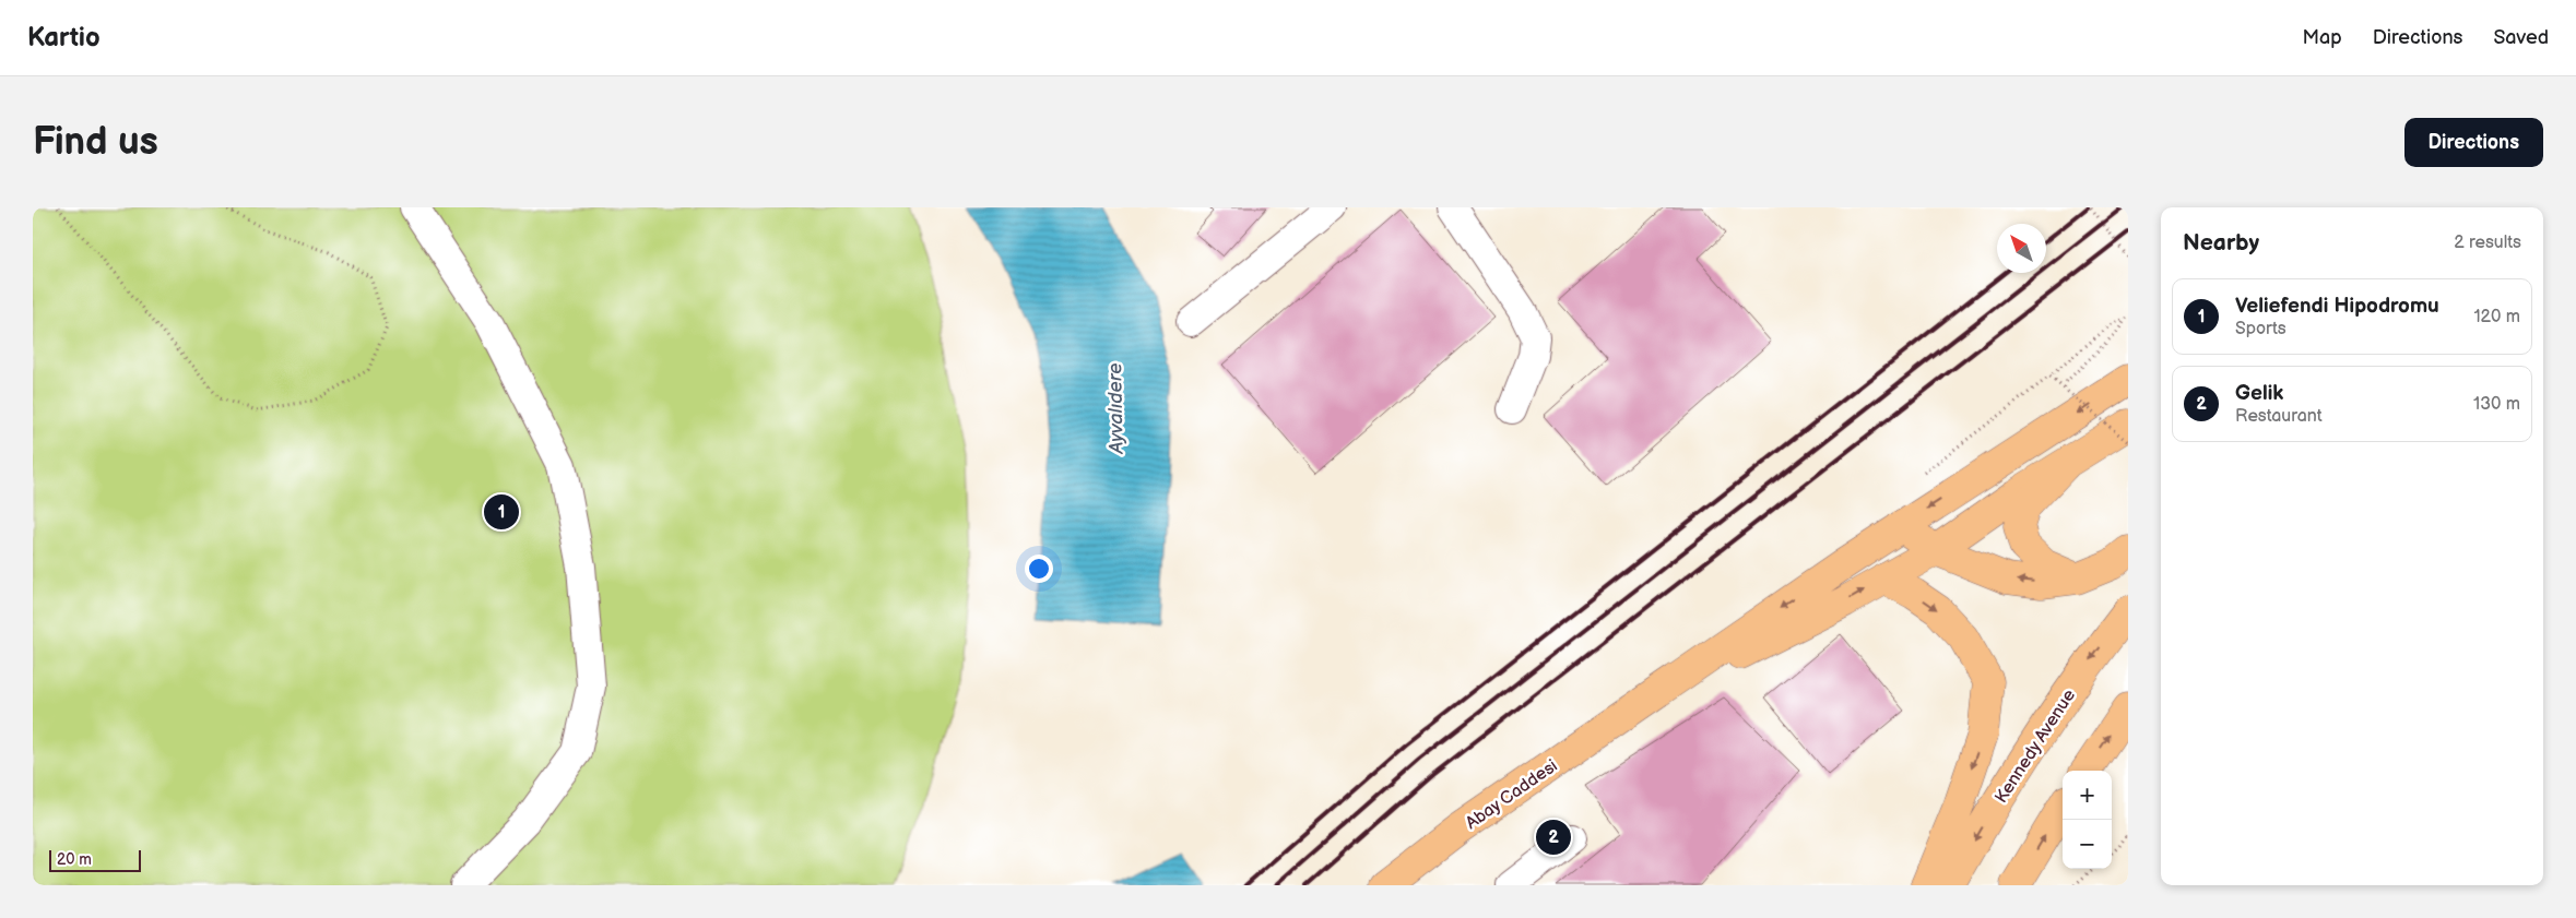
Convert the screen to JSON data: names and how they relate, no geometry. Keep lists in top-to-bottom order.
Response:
{
  "streets": {
    "main road": ["Kennedy Avenue", "Abay Caddesi"]
  },
  "water": ["Ayvalıdere"],
  "scale_bar": "20 m",
  "north": "top left",
  "page": {
    "header": "Kartio",
    "nav": ["Map", "Directions", "Saved"],
    "buttons": "Directions",
    "title": "Find us",
    "heading": ["Nearby", "2 results"],
    "list": [
      {
        "mark": "1",
        "name": "Veliefendi Hipodromu",
        "note": "Sports",
        "value": "120 m"
      },
      {
        "mark": "2",
        "name": "Gelik",
        "note": "Restaurant",
        "value": "130 m"
      }
    ],
    "pins": ["1", "2"],
    "map_buttons": ["+", "−"],
    "scale": "20 m"
  }
}
